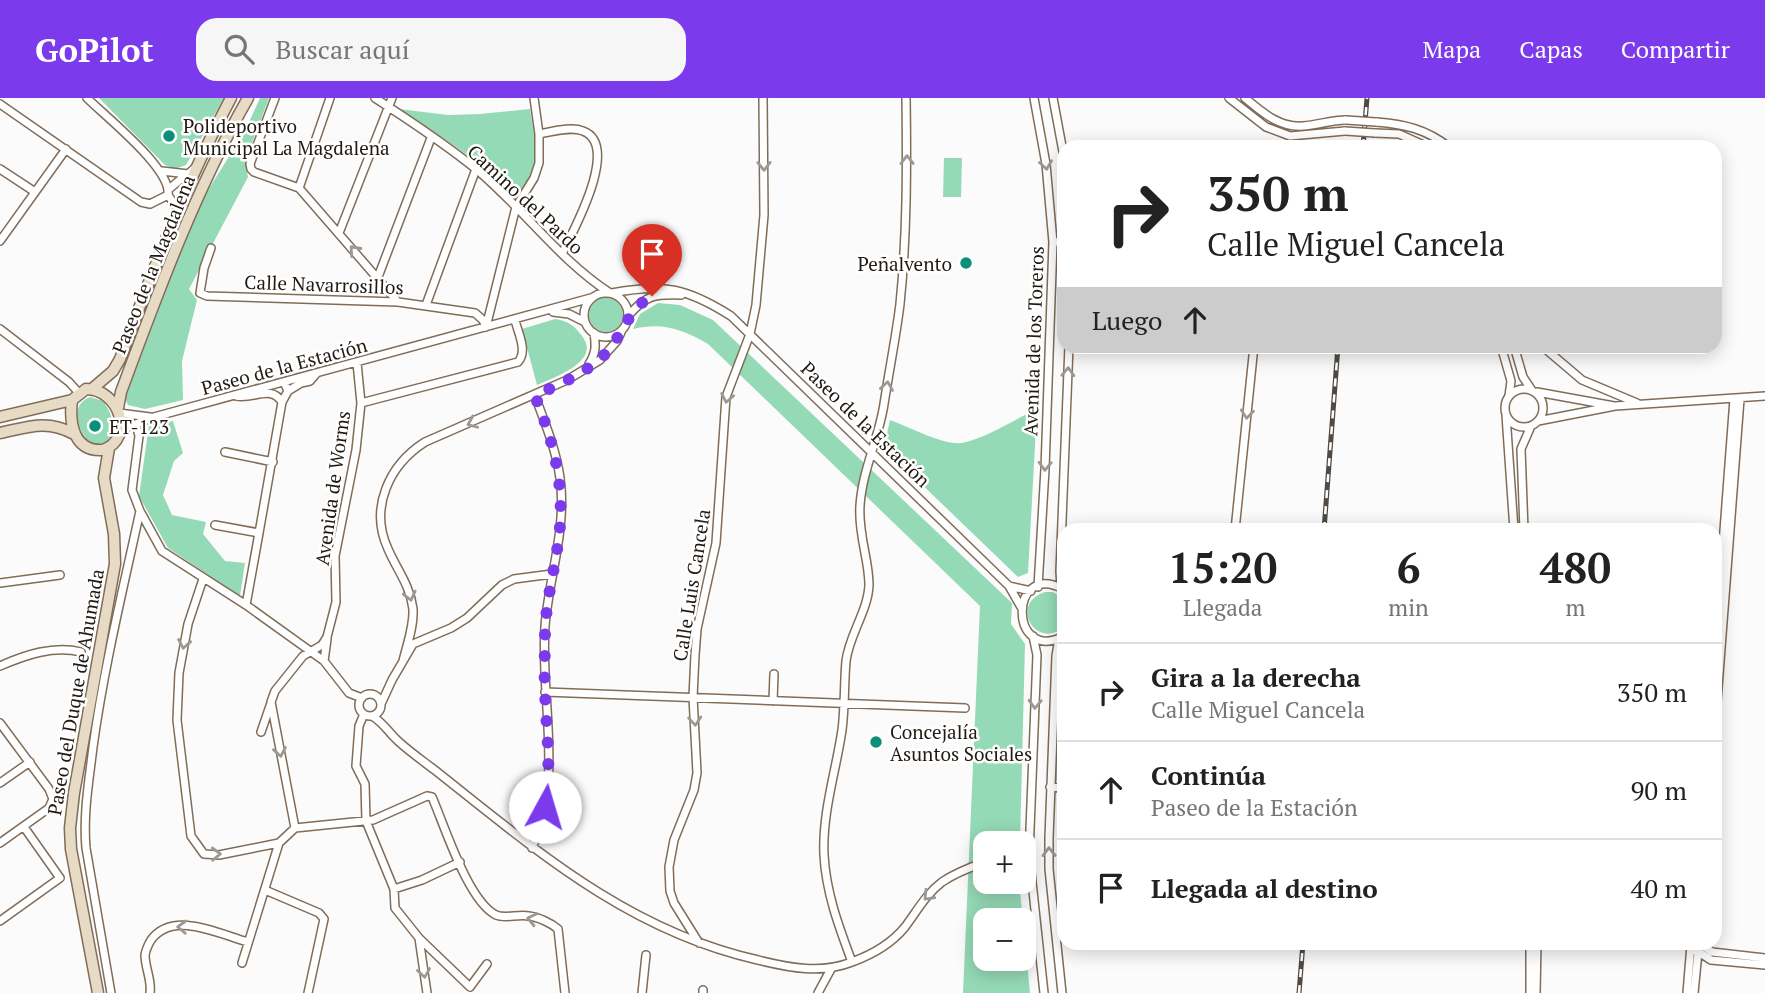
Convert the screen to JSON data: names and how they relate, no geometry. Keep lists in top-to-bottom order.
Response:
{
  "streets": {
    "main road": ["Paseo de la Magdalena", "Paseo del Duque de Ahumada"],
    "street": [
      "Camino del Pardo",
      "Calle Navarrosillos",
      "Avenida de los Toreros",
      "Paseo de la Estación",
      "Avenida de Worms",
      "Calle Luis Cancela"
    ]
  },
  "crossings": [
    ["Camino del Pardo", "Paseo de la Estación"],
    ["Paseo de la Magdalena", "Paseo de la Estación"],
    ["Paseo de la Magdalena", "Paseo del Duque de Ahumada"],
    ["Calle Navarrosillos", "Paseo de la Estación"],
    ["Paseo de la Estación", "Avenida de Worms"],
    ["Paseo de la Estación", "Calle Luis Cancela"],
    ["Paseo de la Estación", "Paseo del Duque de Ahumada"]
  ],
  "one_way": ["Calle Luis Cancela"],
  "places": [
    "Polideportivo Municipal La Magdalena",
    "Peñalvento",
    "ET-123",
    "Concejalía Asuntos Sociales"
  ],
  "page": {
    "header": "GoPilot",
    "search": "Buscar aquí",
    "nav": ["Mapa", "Capas", "Compartir"],
    "turn": ["350 m", "Calle Miguel Cancela"],
    "then": "Luego",
    "eta": [
      "15:20",
      "Llegada",
      "6",
      "min",
      "480",
      "m"
    ],
    "list": [
      {
        "name": "Gira a la derecha",
        "note": "Calle Miguel Cancela",
        "value": "350 m"
      },
      {
        "name": "Continúa",
        "note": "Paseo de la Estación",
        "value": "90 m"
      },
      {
        "name": "Llegada al destino",
        "value": "40 m"
      }
    ],
    "map_buttons": ["+", "−"]
  }
}
